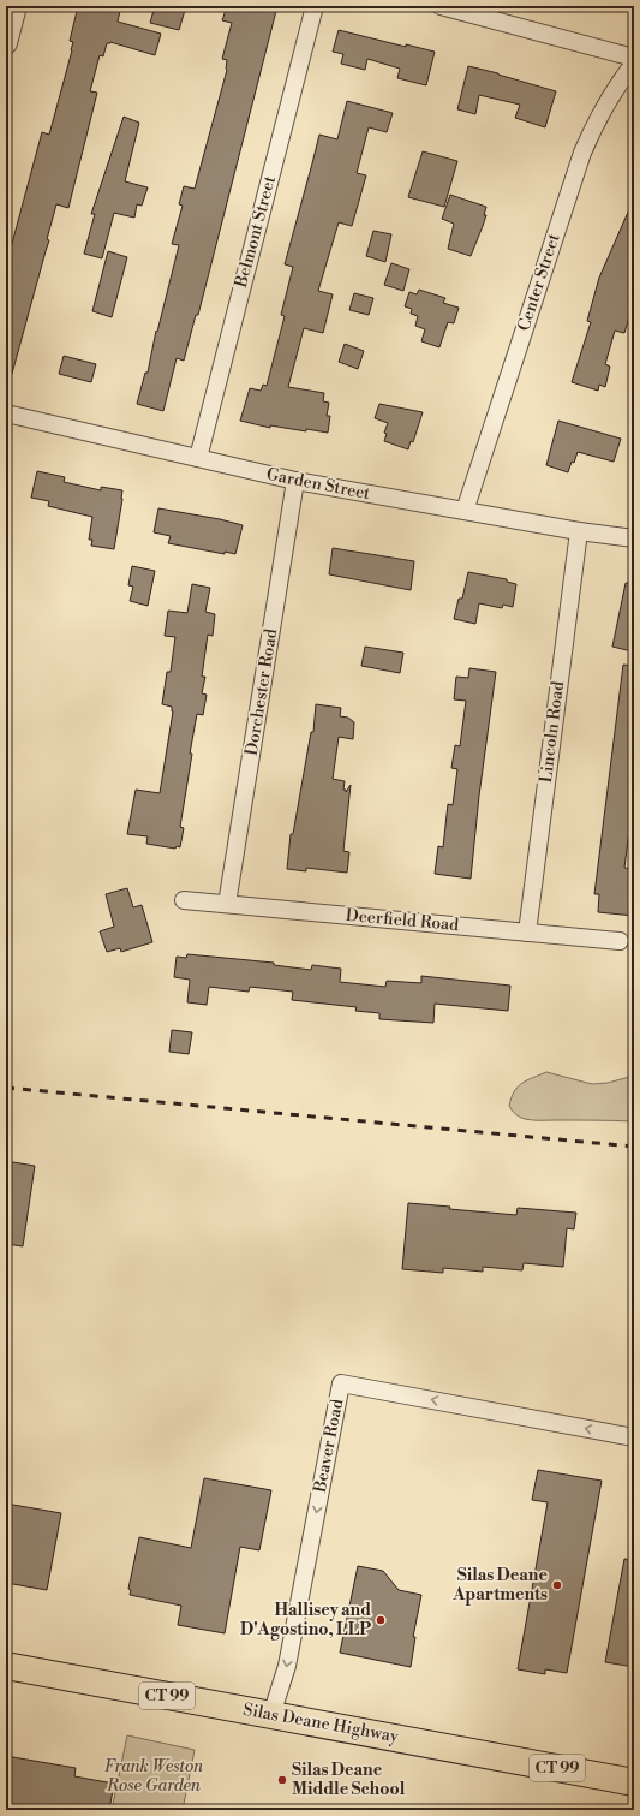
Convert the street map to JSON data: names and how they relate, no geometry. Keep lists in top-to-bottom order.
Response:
{
  "streets": {
    "main road": ["CT 99", "Silas Deane Highway"],
    "street": [
      "Belmont Street",
      "Center Street",
      "Garden Street",
      "Dorchester Road",
      "Lincoln Road",
      "Deerfield Road",
      "Beaver Road"
    ]
  },
  "crossings": [
    ["Belmont Street", "Garden Street"],
    ["Center Street", "Garden Street"],
    ["Garden Street", "Dorchester Road"],
    ["Garden Street", "Lincoln Road"],
    ["Dorchester Road", "Deerfield Road"],
    ["Lincoln Road", "Deerfield Road"],
    ["Beaver Road", "Silas Deane Highway"]
  ],
  "parks": ["Frank Weston Rose Garden"],
  "places": ["Silas Deane Apartments", "Hallisey and D'Agostino, LLP", "Silas Deane Middle School"]
}
